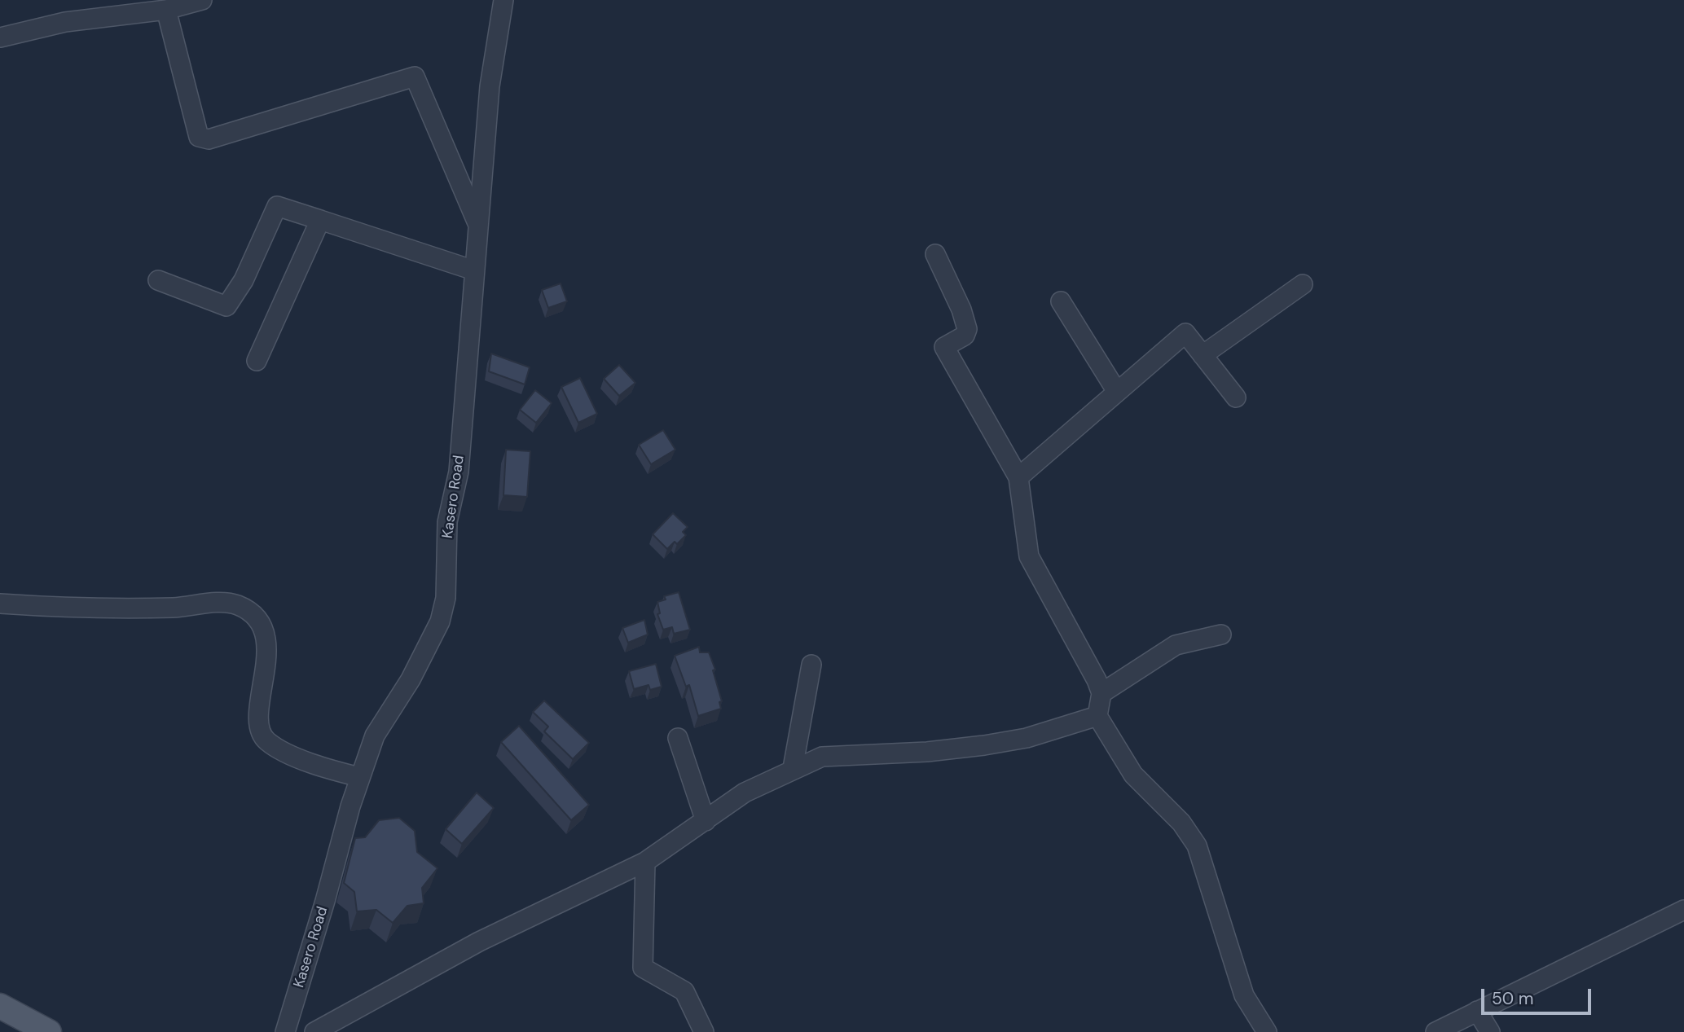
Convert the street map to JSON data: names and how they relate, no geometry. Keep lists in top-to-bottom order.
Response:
{
  "streets": {
    "street": ["Kasero Road"]
  },
  "scale_bar": "50 m"
}
